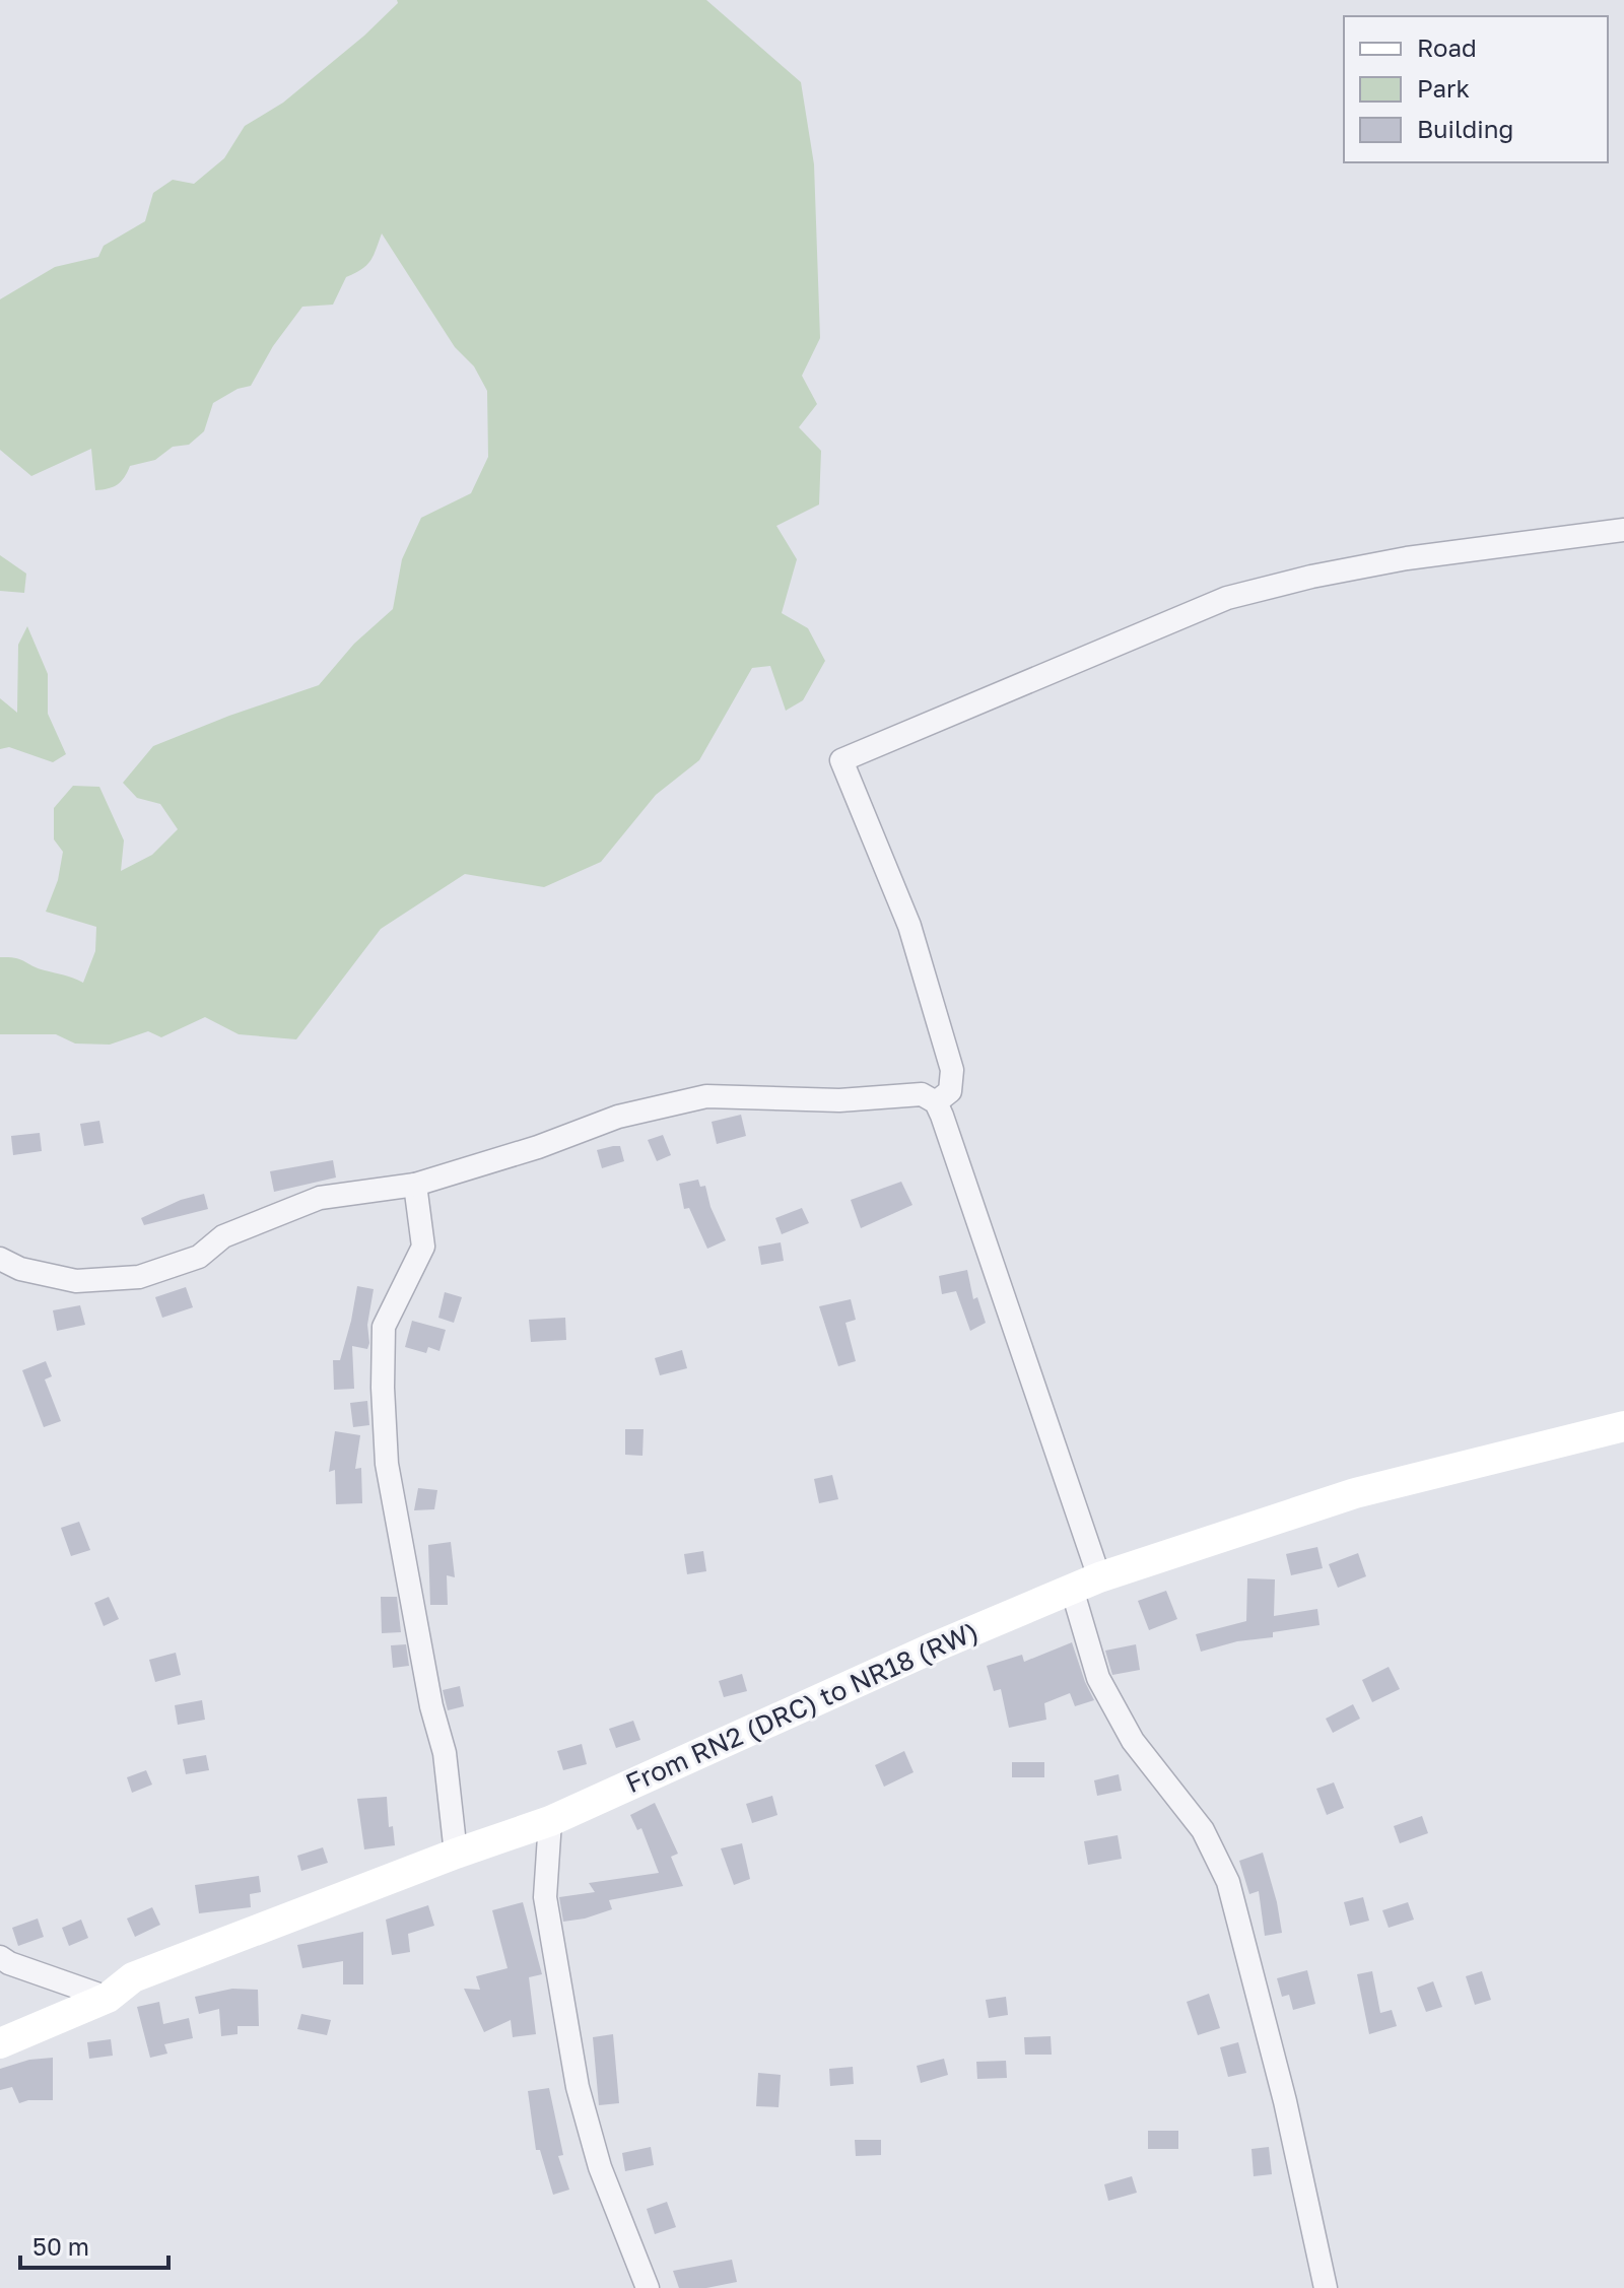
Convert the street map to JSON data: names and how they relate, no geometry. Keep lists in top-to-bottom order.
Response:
{
  "streets": {
    "main road": ["From RN2 (DRC) to NR18 (RW)"]
  },
  "legend": ["Road", "Park", "Building"],
  "scale_bar": "50 m"
}
